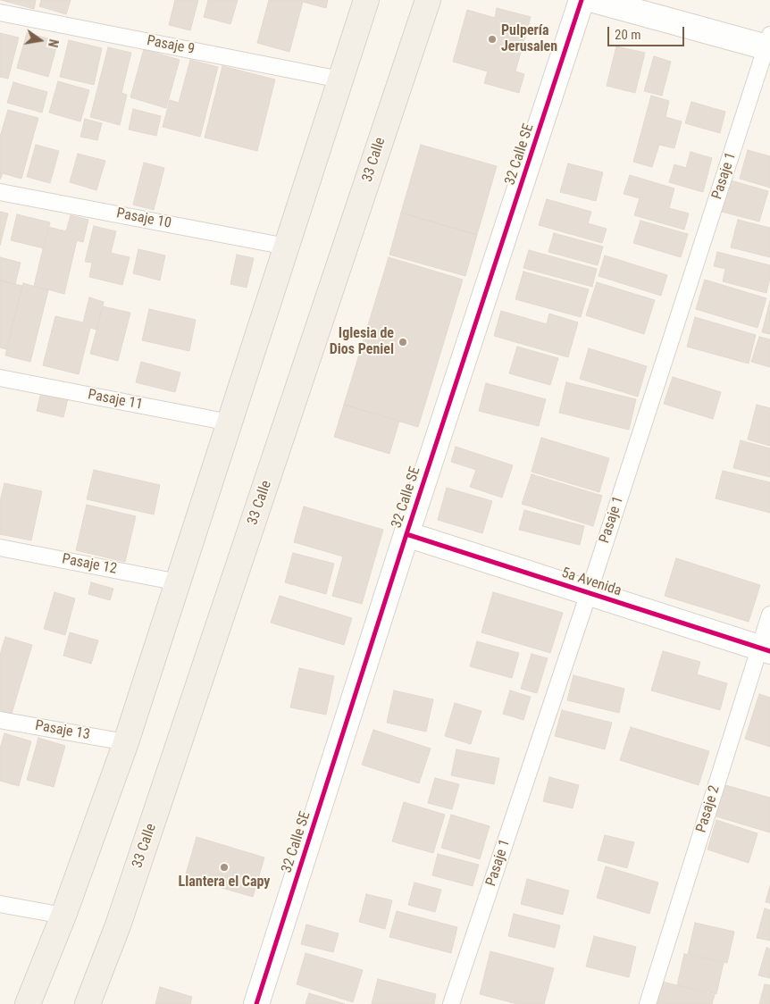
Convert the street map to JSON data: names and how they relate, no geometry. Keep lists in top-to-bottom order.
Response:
{
  "streets": {
    "main road": ["33 Calle"],
    "street": ["32 Calle SE", "5a Avenida"],
    "lane": [
      "Pasaje 9",
      "Pasaje 1",
      "Pasaje 10",
      "Pasaje 11",
      "Pasaje 12",
      "Pasaje 13",
      "Pasaje 2"
    ]
  },
  "crossings": [
    ["32 Calle SE", "5a Avenida"],
    ["Pasaje 1", "5a Avenida"],
    ["5a Avenida", "Pasaje 2"]
  ],
  "places": ["Pulpería Jerusalen", "Iglesia de Dios Peniel", "Llantera el Capy"],
  "scale_bar": "20 m",
  "north": "right"
}
